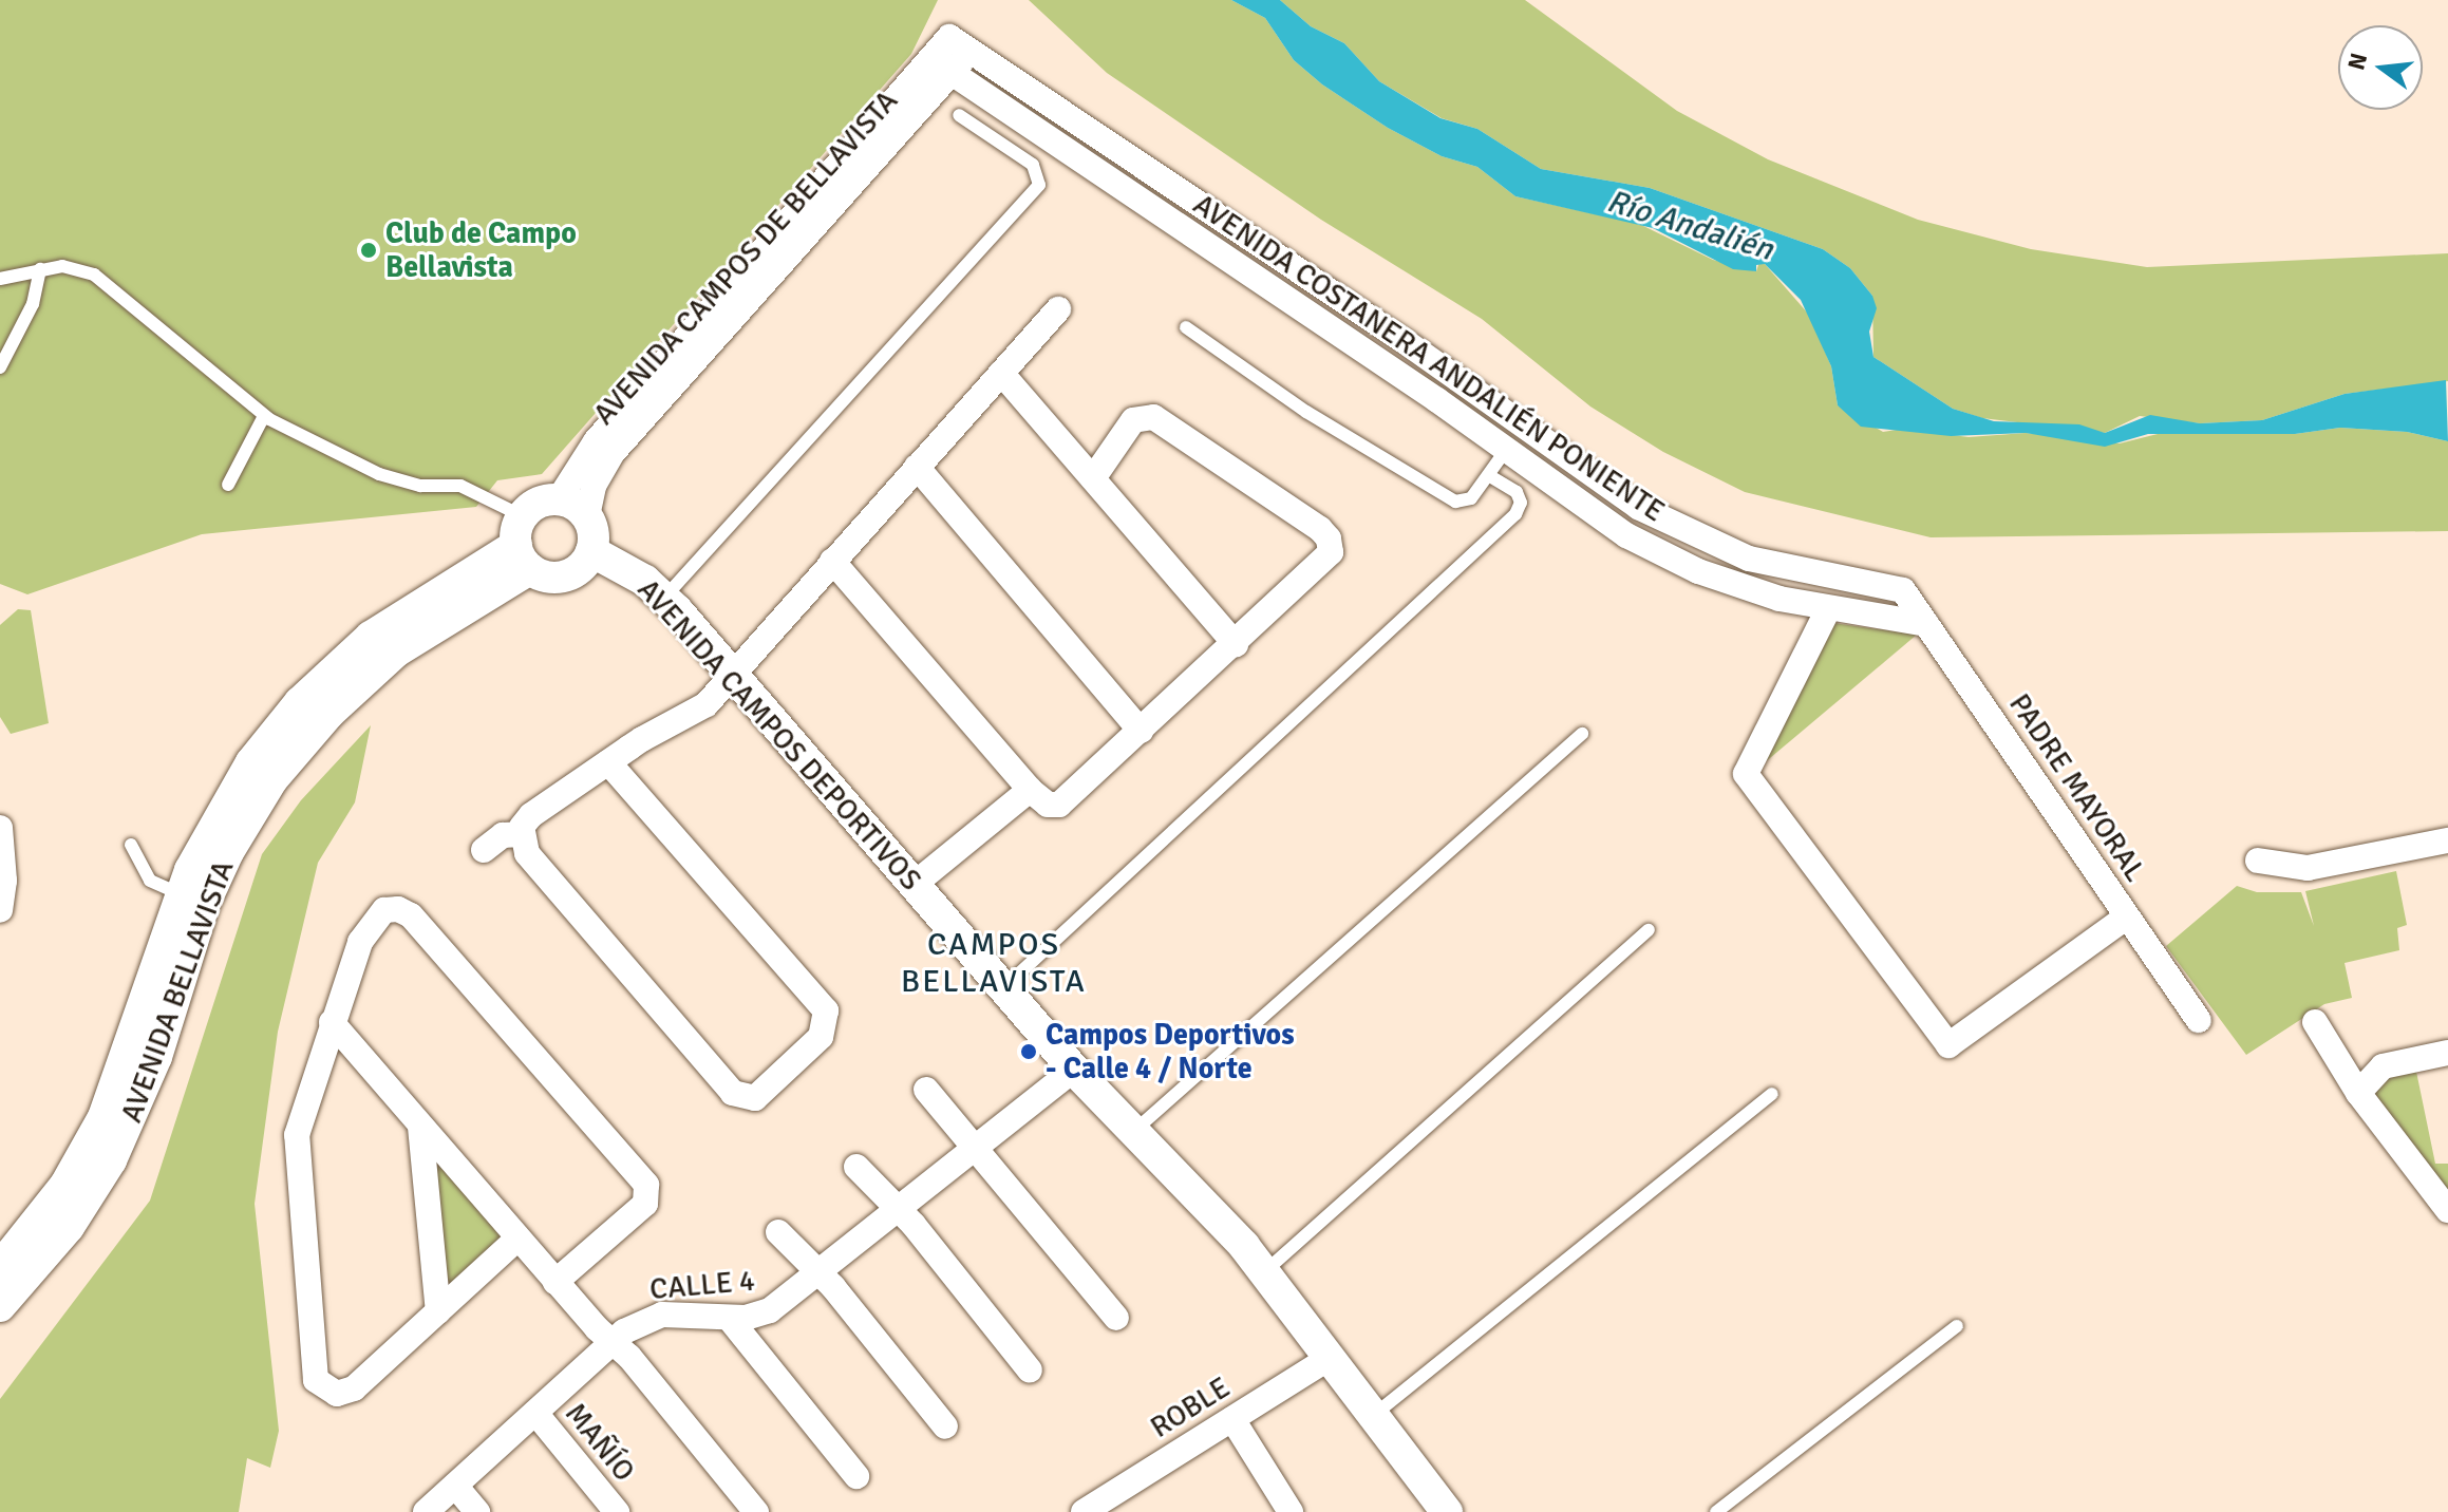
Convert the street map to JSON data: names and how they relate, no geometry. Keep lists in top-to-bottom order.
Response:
{
  "streets": {
    "street": [
      "AVENIDA CAMPOS DE BELLAVISTA",
      "AVENIDA COSTANERA ANDALIÉN PONIENTE",
      "AVENIDA CAMPOS DEPORTIVOS",
      "PADRE MAYORAL",
      "AVENIDA BELLAVISTA",
      "CALLE 4",
      "ROBLE",
      "MAÑÍO"
    ]
  },
  "crossings": [
    ["AVENIDA CAMPOS DE BELLAVISTA", "AVENIDA COSTANERA ANDALIÉN PONIENTE"],
    ["AVENIDA CAMPOS DE BELLAVISTA", "AVENIDA CAMPOS DEPORTIVOS"],
    ["AVENIDA CAMPOS DE BELLAVISTA", "AVENIDA BELLAVISTA"],
    ["AVENIDA COSTANERA ANDALIÉN PONIENTE", "PADRE MAYORAL"],
    ["AVENIDA CAMPOS DEPORTIVOS", "AVENIDA BELLAVISTA"],
    ["AVENIDA CAMPOS DEPORTIVOS", "CALLE 4"],
    ["AVENIDA CAMPOS DEPORTIVOS", "ROBLE"],
    ["CALLE 4", "MAÑÍO"]
  ],
  "districts": ["CAMPOS BELLAVISTA"],
  "water": ["Río Andalién"],
  "places": ["Club de Campo Bellavista", "Campos Deportivos - Calle 4 / Norte"],
  "north": "left"
}
